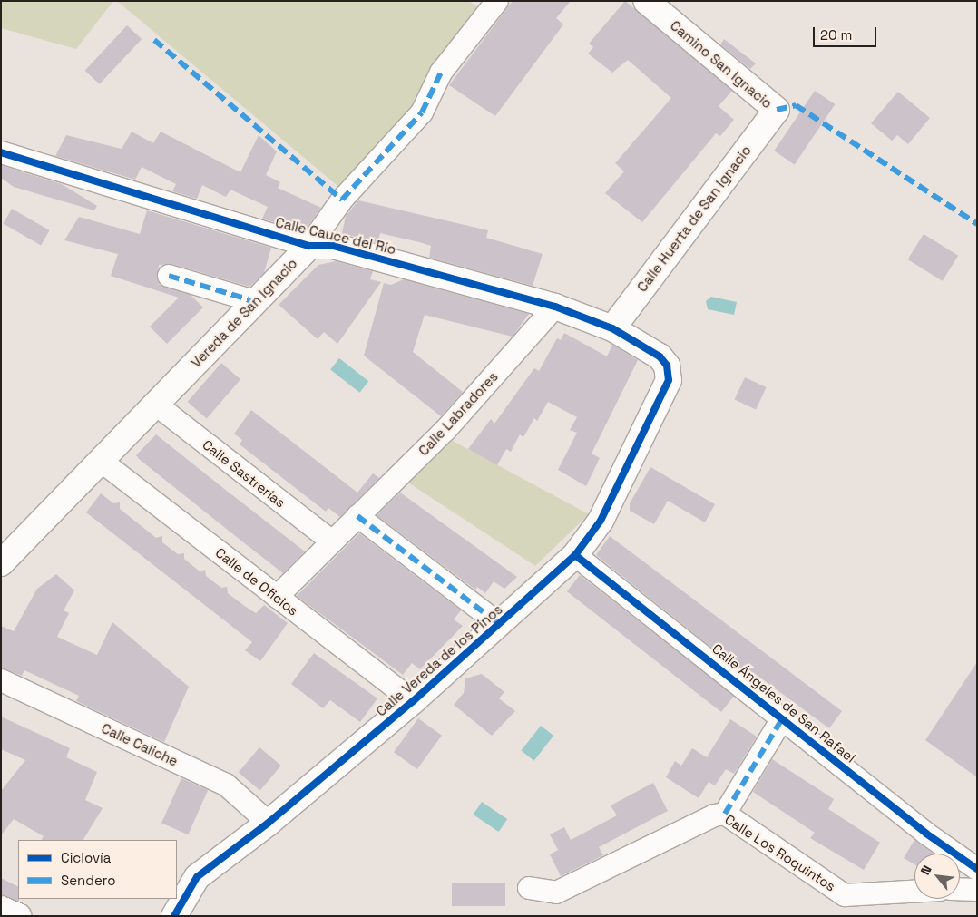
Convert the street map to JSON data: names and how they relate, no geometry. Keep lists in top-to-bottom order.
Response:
{
  "streets": {
    "street": [
      "Camino San Ignacio",
      "Calle Huerta de San Ignacio",
      "Calle Cauce del Río",
      "Vereda de San Ignacio",
      "Calle Labradores",
      "Calle Sastrerías",
      "Calle de Oficios",
      "Calle Vereda de los Pinos",
      "Calle Ángeles de San Rafael",
      "Calle Caliche",
      "Calle Los Roquintos"
    ]
  },
  "crossings": [
    ["Camino San Ignacio", "Calle Huerta de San Ignacio"],
    ["Calle Huerta de San Ignacio", "Calle Cauce del Río"],
    ["Calle Cauce del Río", "Vereda de San Ignacio"],
    ["Calle Cauce del Río", "Calle Labradores"],
    ["Calle Cauce del Río", "Calle Vereda de los Pinos"],
    ["Vereda de San Ignacio", "Calle Sastrerías"],
    ["Vereda de San Ignacio", "Calle de Oficios"],
    ["Calle Labradores", "Calle Sastrerías"],
    ["Calle Labradores", "Calle de Oficios"],
    ["Calle de Oficios", "Calle Vereda de los Pinos"],
    ["Calle Vereda de los Pinos", "Calle Ángeles de San Rafael"],
    ["Calle Vereda de los Pinos", "Calle Caliche"]
  ],
  "legend": ["Ciclovía", "Sendero"],
  "scale_bar": "20 m",
  "north": "top left"
}
